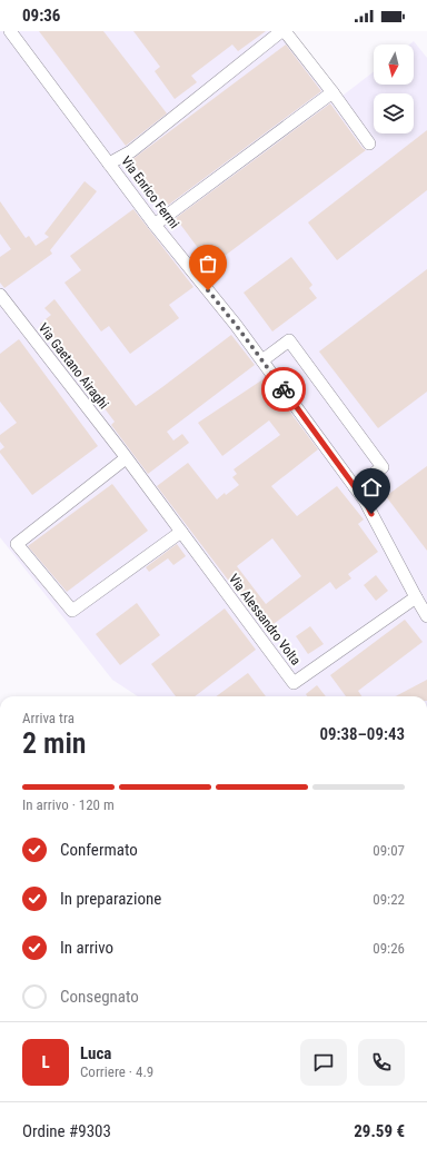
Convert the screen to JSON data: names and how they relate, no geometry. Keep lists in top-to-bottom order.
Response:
{
  "streets": {
    "street": ["Via Enrico Fermi", "Via Gaetano Airaghi", "Via Alessandro Volta"]
  },
  "crossings": [
    ["Via Enrico Fermi", "Via Alessandro Volta"],
    ["Via Gaetano Airaghi", "Via Alessandro Volta"]
  ],
  "north": "bottom",
  "page": {
    "status": "09:36",
    "heading": ["2 min", "Arriva tra", "09:38–09:43"],
    "panel": [
      "Luca",
      "Corriere · 4.9",
      "Ordine #9303",
      "29.59 €"
    ],
    "bar": "In arrivo · 120 m",
    "list": [
      ["Confermato", "09:07"],
      ["In preparazione", "09:22"],
      ["In arrivo", "09:26"],
      "Consegnato"
    ],
    "round": "L"
  }
}
